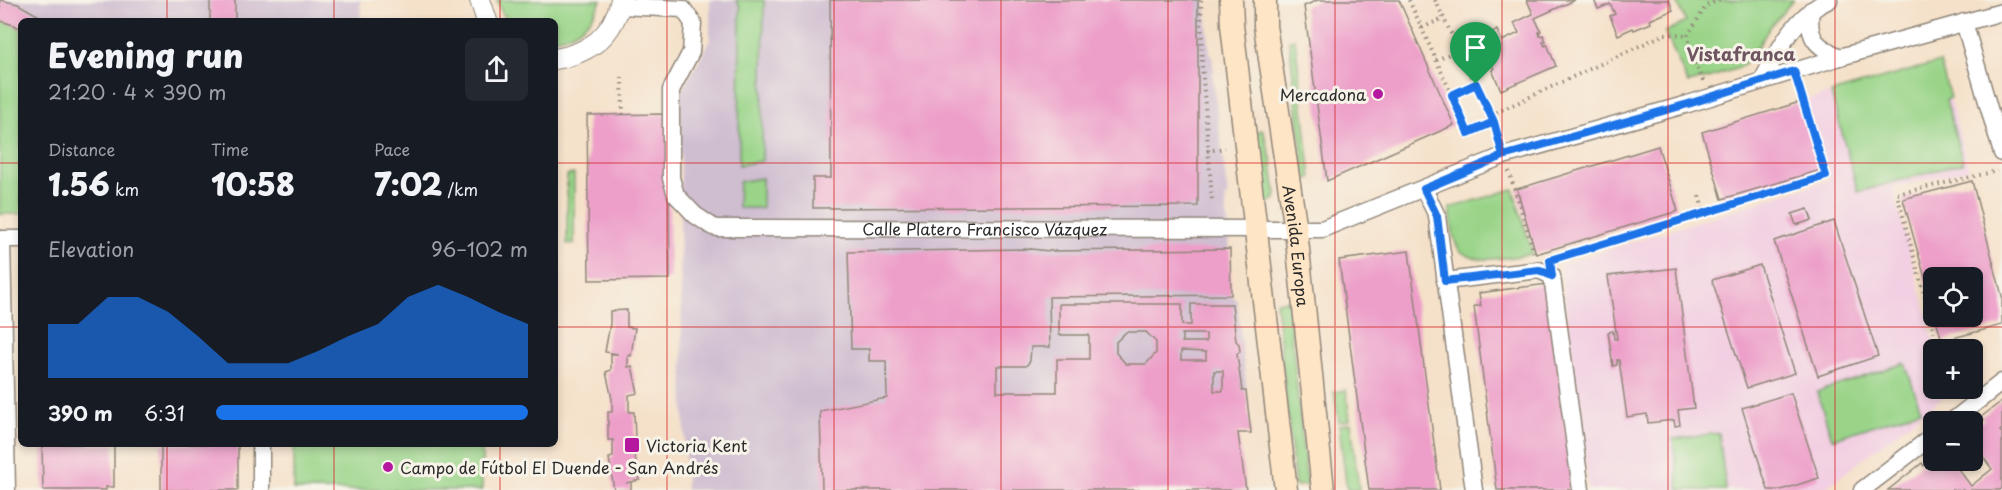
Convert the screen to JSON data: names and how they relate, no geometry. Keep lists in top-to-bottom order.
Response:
{
  "streets": {
    "main road": ["Avenida Europa"],
    "street": ["Calle Platero Francisco Vázquez"]
  },
  "crossings": [
    ["Calle Platero Francisco Vázquez", "Avenida Europa"]
  ],
  "districts": ["Vistafranca"],
  "places": {
    "other": ["Mercadona", "Campo de Fútbol El Duende - San Andrés"],
    "transit": ["Victoria Kent"]
  },
  "page": {
    "heading": ["Evening run", "21:20 · 4 × 390 m"],
    "stats": [
      ["Distance", "1.56 km"],
      ["Time", "10:58"],
      ["Pace", "7:02 /km"]
    ],
    "chart": ["Elevation", "96–102 m"],
    "map_buttons": ["+", "−"],
    "list": [
      {
        "name": "390 m",
        "note": "6:31"
      }
    ]
  }
}
